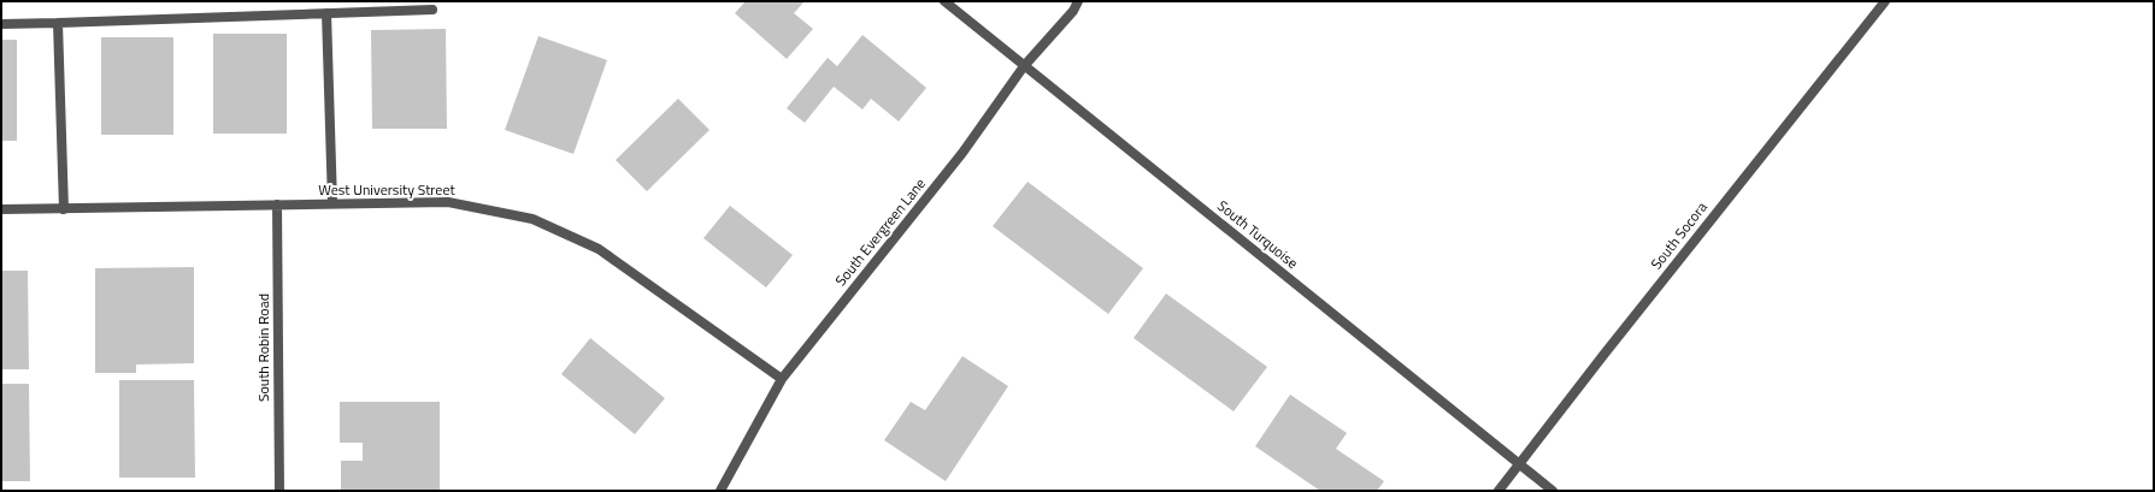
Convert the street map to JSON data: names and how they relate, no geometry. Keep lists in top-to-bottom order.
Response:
{
  "streets": {
    "street": [
      "West University Street",
      "South Evergreen Lane",
      "South Turquoise",
      "South Socora",
      "South Robin Road"
    ]
  },
  "crossings": [
    ["West University Street", "South Evergreen Lane"],
    ["West University Street", "South Robin Road"],
    ["South Evergreen Lane", "South Turquoise"],
    ["South Turquoise", "South Socora"]
  ]
}
